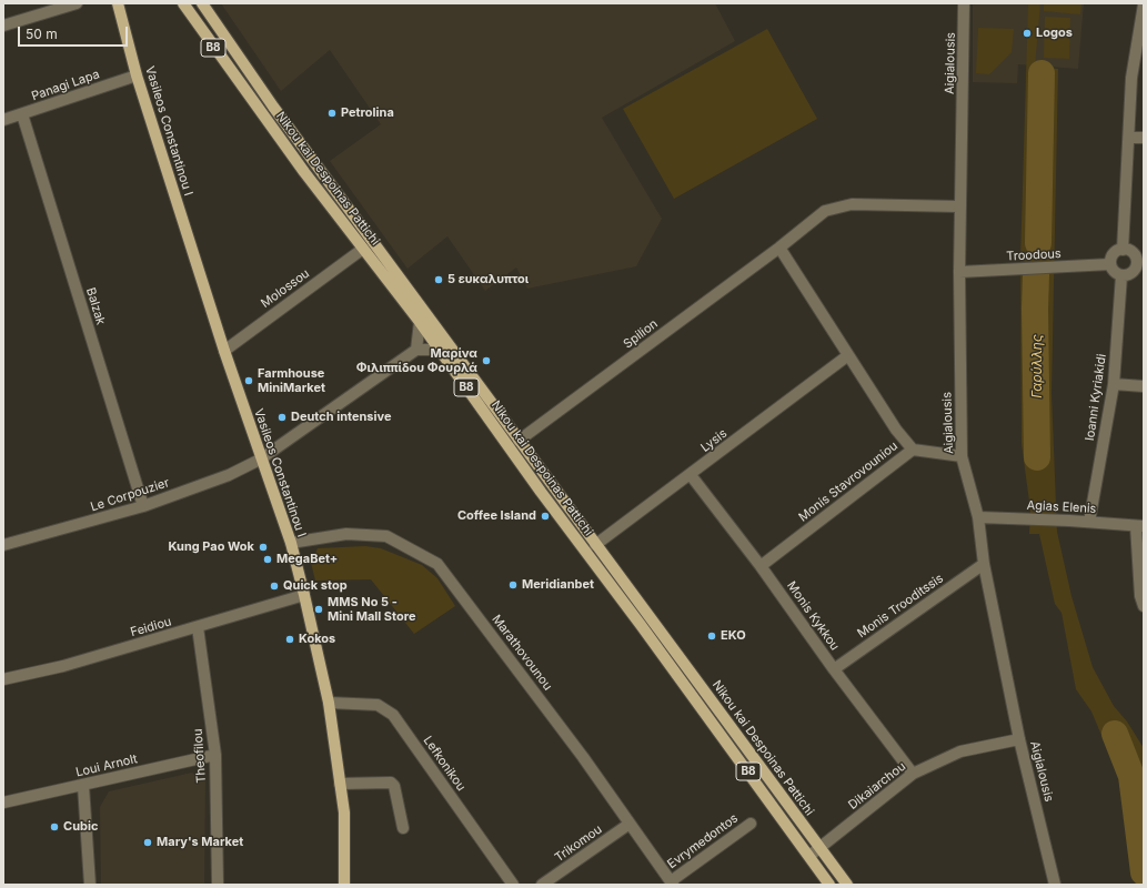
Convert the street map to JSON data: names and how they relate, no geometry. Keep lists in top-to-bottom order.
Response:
{
  "streets": {
    "main road": ["B8", "Vasileos Constantinou I", "Nikou kai Despoinas Pattichi"],
    "street": [
      "Aigialousis",
      "Panagi Lapa",
      "Troodous",
      "Molossou",
      "Balzak",
      "Spilion",
      "Ioanni Kyriakidi",
      "Lysis",
      "Monis Stavrovouniou",
      "Le Corpouzier",
      "Agias Elenis",
      "Monis Trooditssis",
      "Monis Kykkou",
      "Feidiou",
      "Marathovounou",
      "Theofilou",
      "Lefkonikou",
      "Loui Arnolt",
      "Dikaiarchou",
      "Evrymedontos",
      "Trikomou"
    ]
  },
  "crossings": [
    ["Aigialousis", "Troodous"],
    ["Aigialousis", "Spilion"],
    ["Aigialousis", "Monis Stavrovouniou"],
    ["Aigialousis", "Agias Elenis"],
    ["Aigialousis", "Monis Trooditssis"],
    ["Aigialousis", "Dikaiarchou"],
    ["Panagi Lapa", "Vasileos Constantinou I"],
    ["Panagi Lapa", "Balzak"],
    ["Vasileos Constantinou I", "Molossou"],
    ["Vasileos Constantinou I", "Le Corpouzier"],
    ["Vasileos Constantinou I", "Feidiou"],
    ["Vasileos Constantinou I", "Marathovounou"],
    ["Vasileos Constantinou I", "Lefkonikou"],
    ["Nikou kai Despoinas Pattichi", "Molossou"],
    ["Nikou kai Despoinas Pattichi", "Spilion"],
    ["Nikou kai Despoinas Pattichi", "Lysis"],
    ["Nikou kai Despoinas Pattichi", "Dikaiarchou"],
    ["Troodous", "Ioanni Kyriakidi"],
    ["Balzak", "Le Corpouzier"],
    ["Ioanni Kyriakidi", "Agias Elenis"],
    ["Lysis", "Monis Kykkou"],
    ["Monis Stavrovouniou", "Monis Kykkou"],
    ["Monis Trooditssis", "Monis Kykkou"],
    ["Monis Kykkou", "Dikaiarchou"],
    ["Feidiou", "Theofilou"],
    ["Marathovounou", "Evrymedontos"],
    ["Marathovounou", "Trikomou"],
    ["Theofilou", "Loui Arnolt"]
  ],
  "water": ["Γαρύλλης"],
  "places": [
    "Logos",
    "Petrolina",
    "5 ευκαλυπτοι",
    "Μαρίνα Φιλιππίδου Φουρλά",
    "Farmhouse MiniMarket",
    "Deutch intensive",
    "Coffee Island",
    "Kung Pao Wok",
    "MegaBet+",
    "Meridianbet",
    "Quick stop",
    "MMS No 5 - Mini Mall Store",
    "EKO",
    "Kokos",
    "Cubic",
    "Mary's Market"
  ],
  "scale_bar": "50 m"
}
